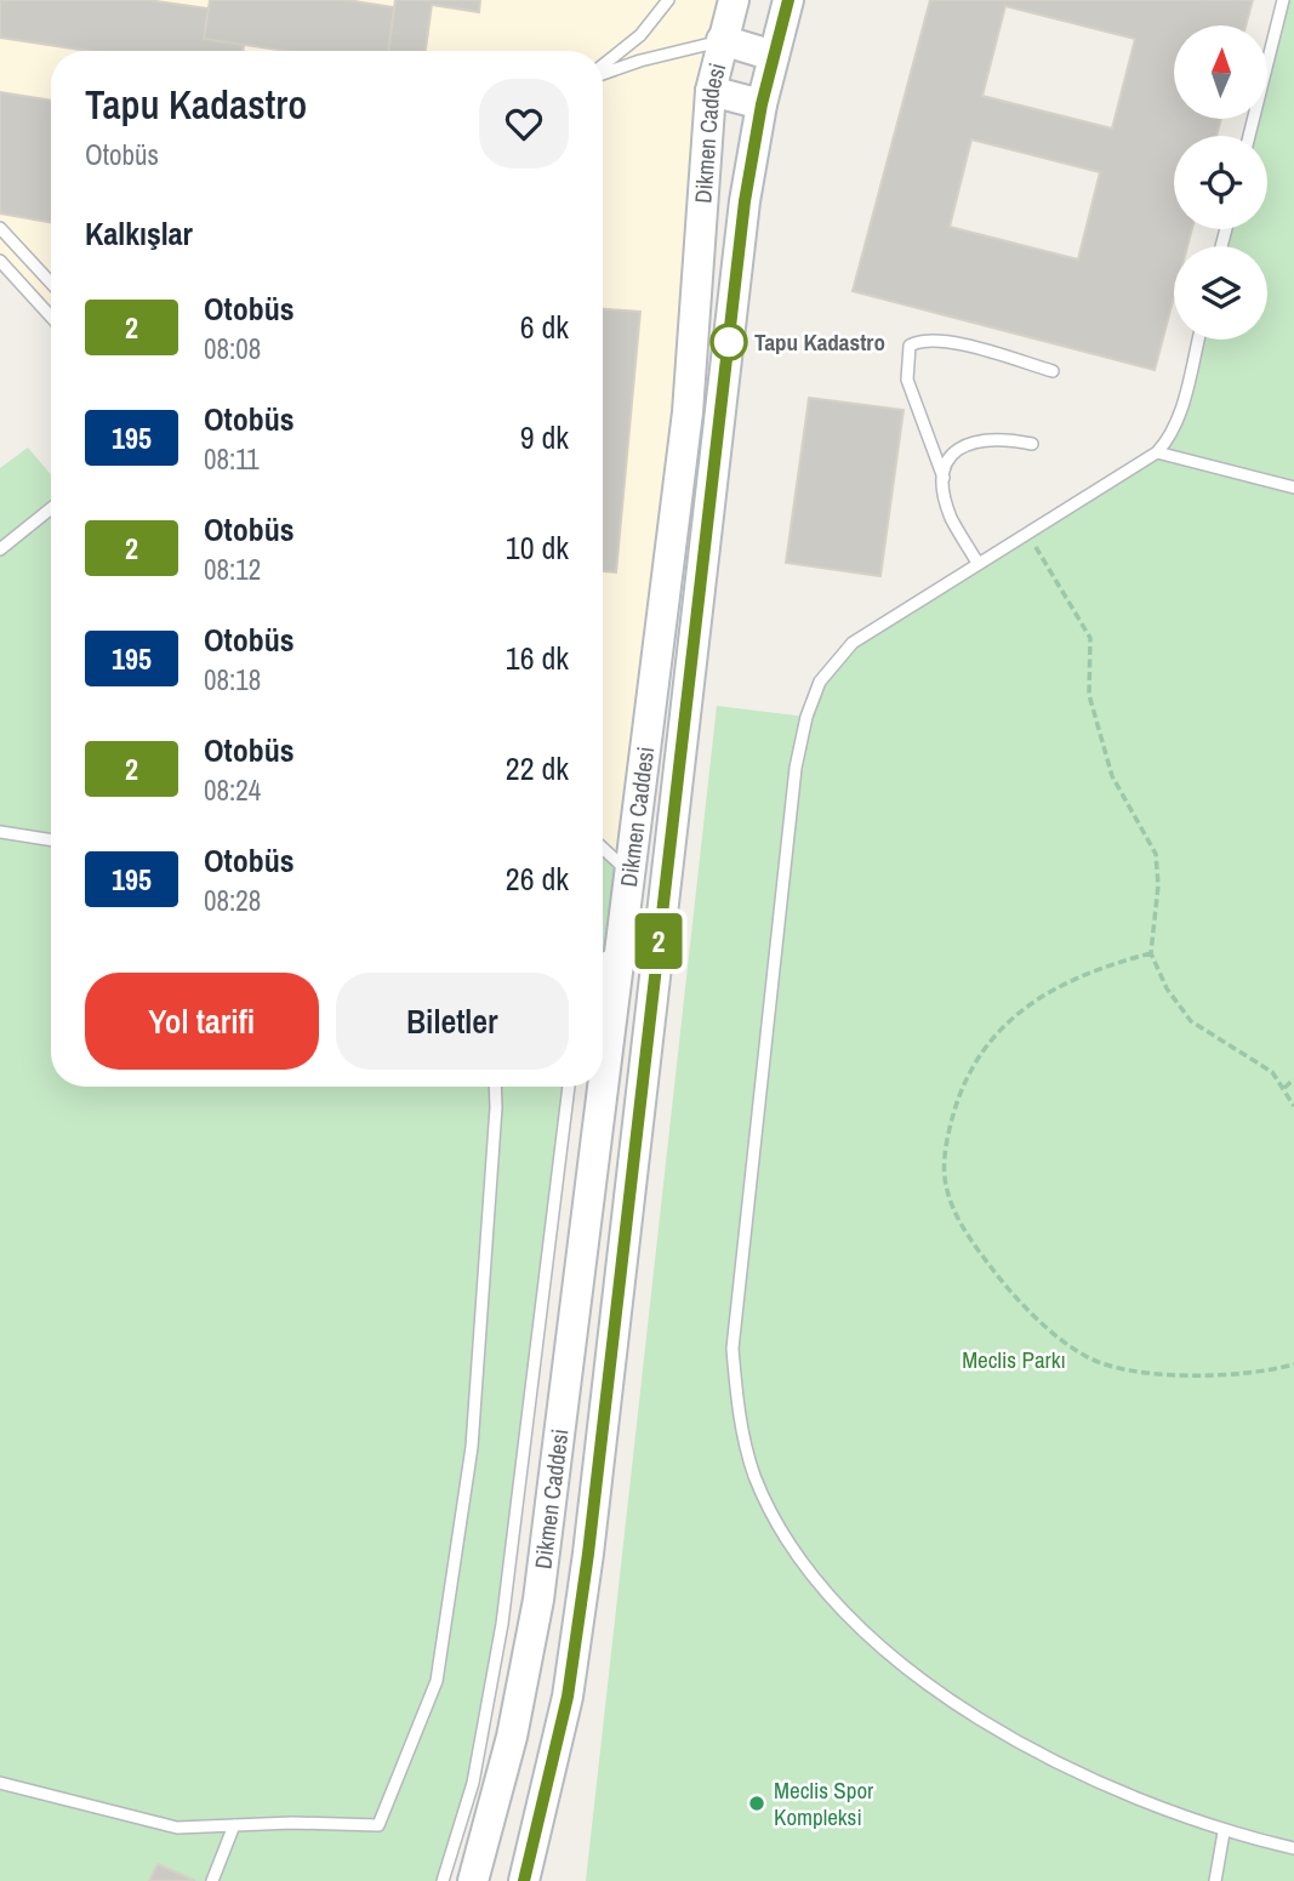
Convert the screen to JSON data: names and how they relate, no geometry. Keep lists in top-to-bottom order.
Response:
{
  "streets": {
    "main road": ["Dikmen Caddesi"]
  },
  "parks": ["Meclis Parkı"],
  "places": ["Tapu Kadastro", "Meclis Spor Kompleksi"],
  "lines": ["bus line 2"],
  "north": "top",
  "page": {
    "on_map": "2",
    "heading": [
      ["Tapu Kadastro", "Otobüs"],
      "Kalkışlar"
    ],
    "list": [
      {
        "mark": "2",
        "name": "Otobüs",
        "note": "08:08",
        "value": "6 dk"
      },
      {
        "mark": "195",
        "name": "Otobüs",
        "note": "08:11",
        "value": "9 dk"
      },
      {
        "mark": "2",
        "name": "Otobüs",
        "note": "08:12",
        "value": "10 dk"
      },
      {
        "mark": "195",
        "name": "Otobüs",
        "note": "08:18",
        "value": "16 dk"
      },
      {
        "mark": "2",
        "name": "Otobüs",
        "note": "08:24",
        "value": "22 dk"
      },
      {
        "mark": "195",
        "name": "Otobüs",
        "note": "08:28",
        "value": "26 dk"
      }
    ],
    "buttons": ["Yol tarifi", "Biletler"]
  }
}
